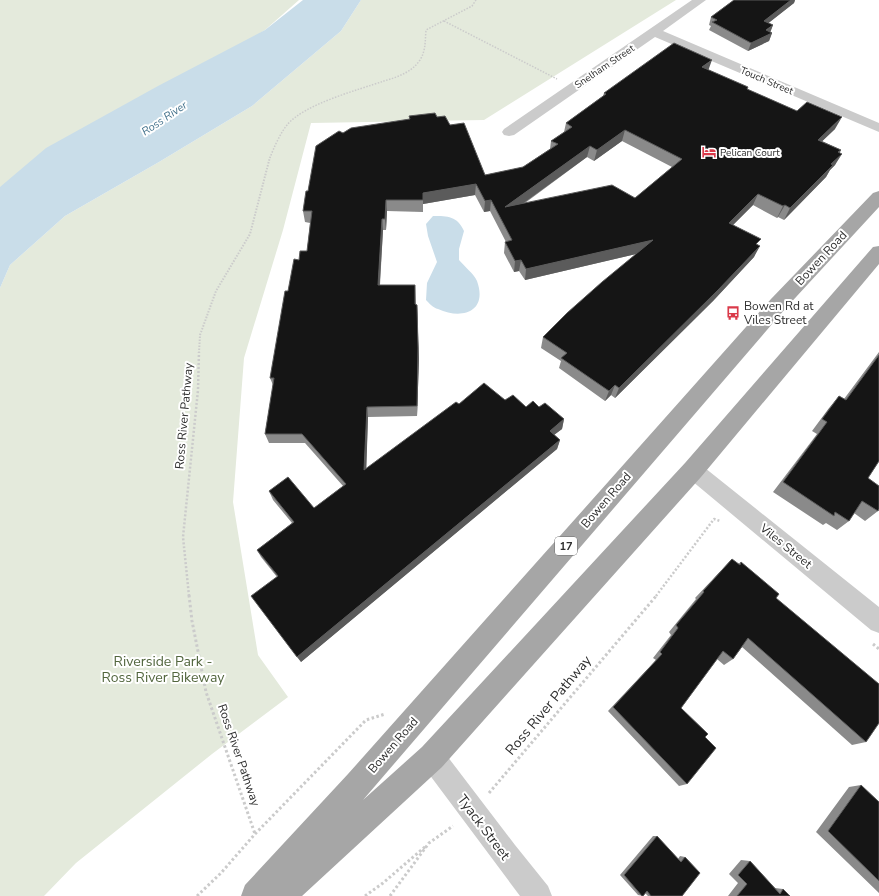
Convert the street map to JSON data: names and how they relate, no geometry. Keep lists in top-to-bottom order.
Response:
{
  "streets": {
    "main road": ["Bowen Road", "17"],
    "street": [
      "Snelham Street",
      "Touch Street",
      "Viles Street",
      "Tyack Street"
    ],
    "path": ["Ross River Pathway"]
  },
  "crossings": [
    ["Snelham Street", "Touch Street"],
    ["Ross River Pathway", "Tyack Street"]
  ],
  "water": ["Ross River"],
  "parks": ["Riverside Park - Ross River Bikeway"],
  "places": {
    "hotel": ["Pelican Court"],
    "bus stop": ["Bowen Rd at Viles Street"]
  }
}
